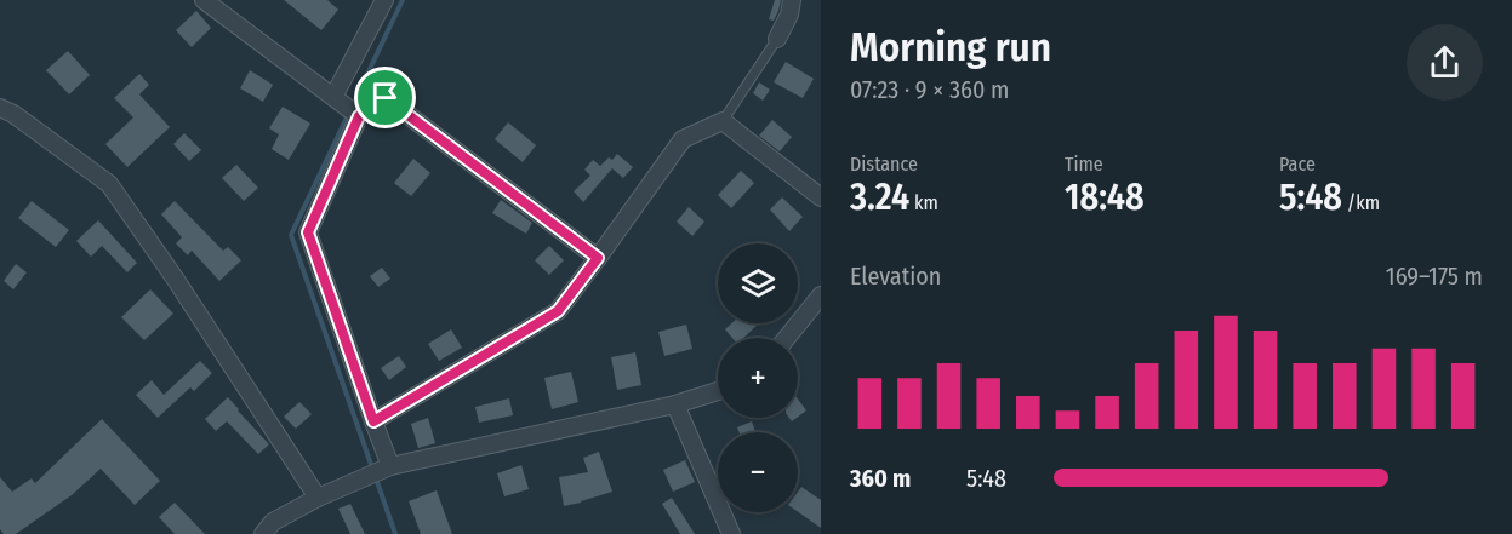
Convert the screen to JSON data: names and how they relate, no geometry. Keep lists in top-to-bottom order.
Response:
{
  "page": {
    "heading": ["Morning run", "07:23 · 9 × 360 m"],
    "stats": [
      ["Distance", "3.24 km"],
      ["Time", "18:48"],
      ["Pace", "5:48 /km"]
    ],
    "map_buttons": ["+", "−"],
    "chart": ["Elevation", "169–175 m"],
    "list": [
      {
        "name": "360 m",
        "note": "5:48"
      }
    ]
  }
}
